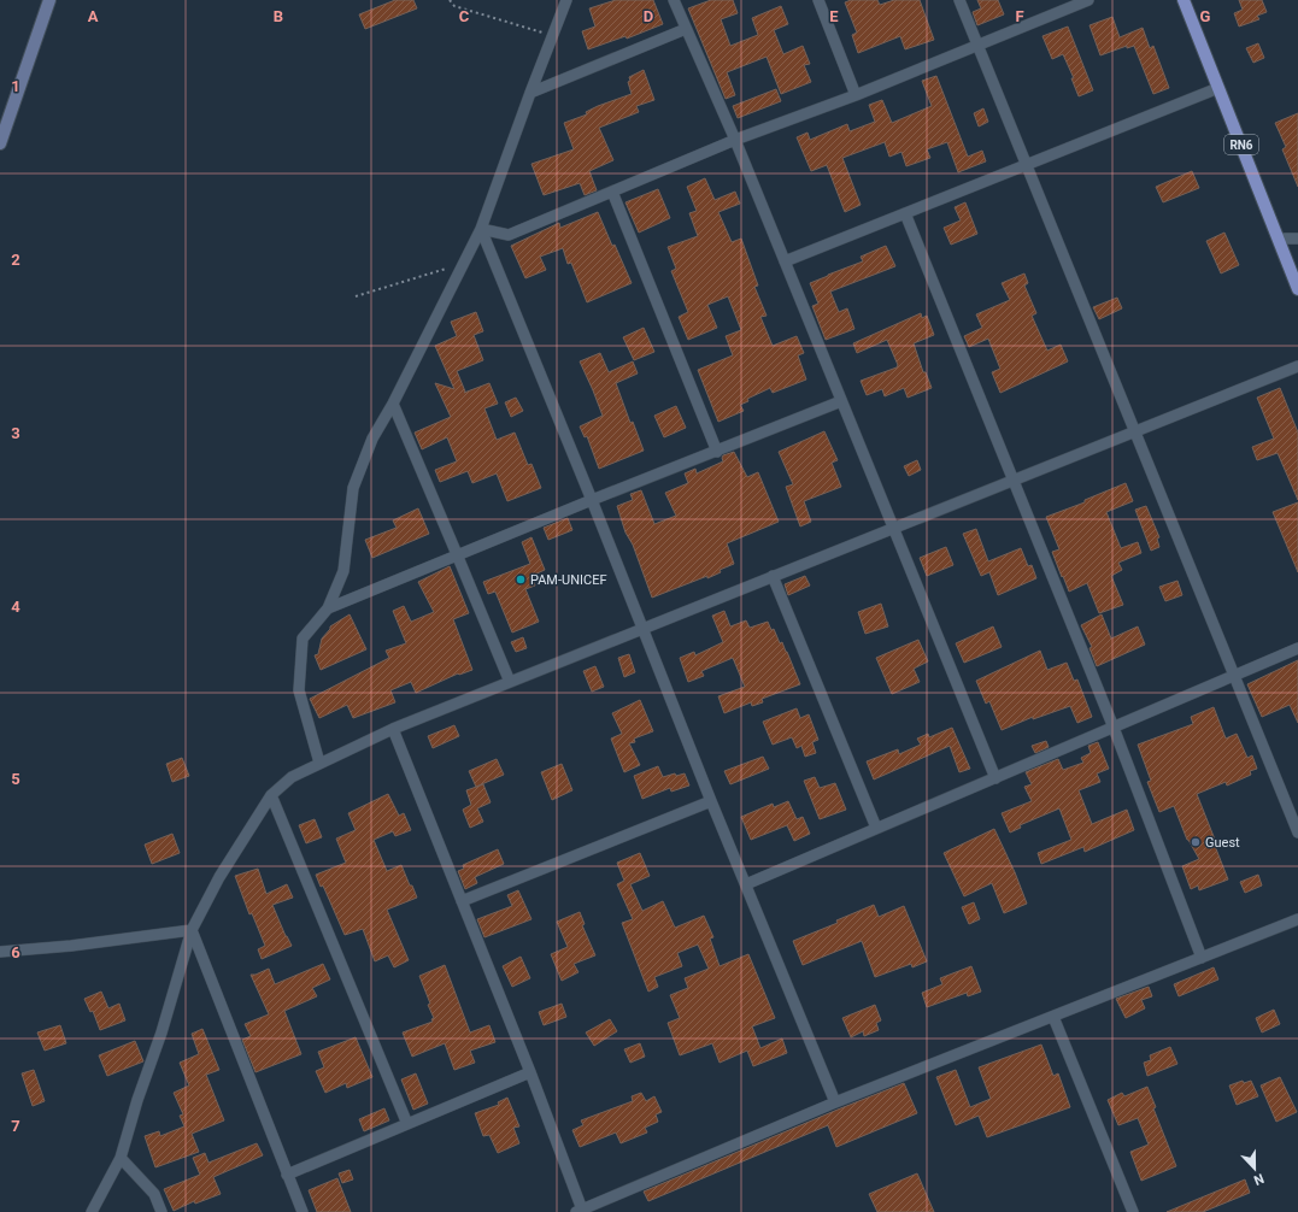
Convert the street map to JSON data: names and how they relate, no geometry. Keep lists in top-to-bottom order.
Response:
{
  "streets": {
    "main road": ["RN6"]
  },
  "places": ["PAM-UNICEF", "Guest"],
  "north": "bottom",
  "grid": {
    "columns": [
      "A",
      "B",
      "C",
      "D",
      "E",
      "F",
      "G"
    ],
    "rows": [
      "1",
      "2",
      "3",
      "4",
      "5",
      "6",
      "7"
    ]
  }
}
